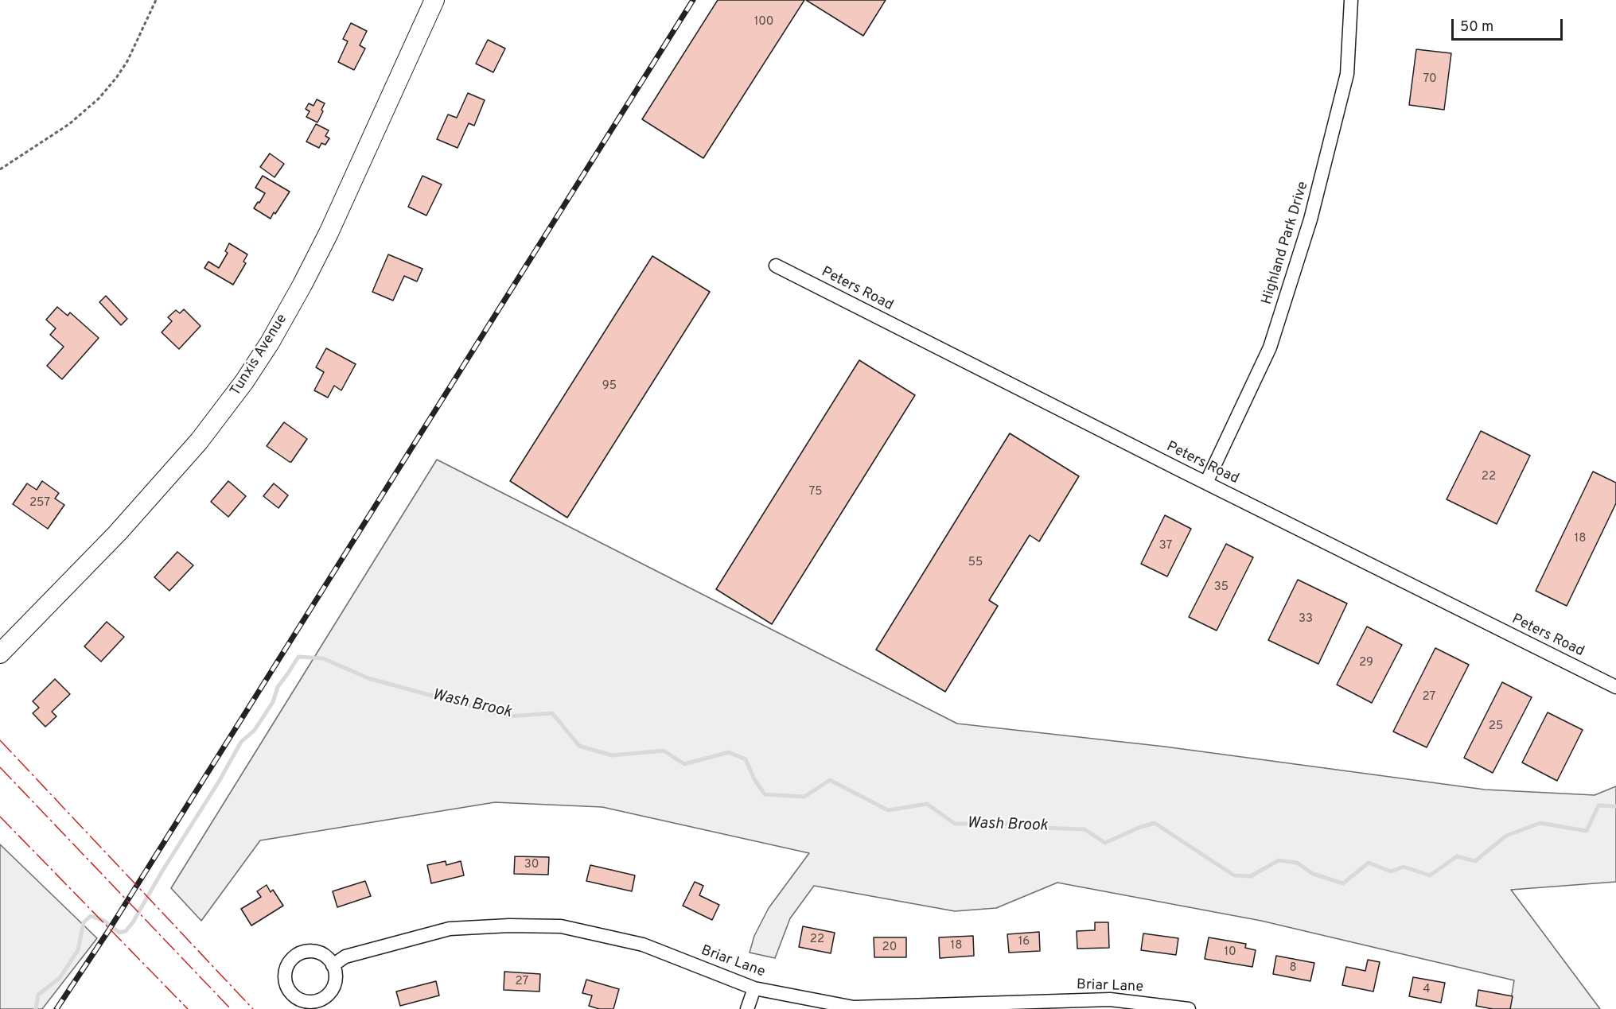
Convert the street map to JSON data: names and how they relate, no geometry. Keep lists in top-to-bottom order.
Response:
{
  "streets": {
    "main road": ["Tunxis Avenue"],
    "street": ["Highland Park Drive", "Peters Road", "Briar Lane"]
  },
  "crossings": [
    ["Highland Park Drive", "Peters Road"]
  ],
  "water": ["Wash Brook"],
  "house_numbers": [
    "100",
    "70",
    "95",
    "22",
    "75",
    "257",
    "18",
    "37",
    "55",
    "35",
    "33",
    "29",
    "27",
    "25",
    "30",
    "22",
    "16",
    "18",
    "20",
    "10",
    "8",
    "27",
    "4"
  ],
  "scale_bar": "50 m"
}
